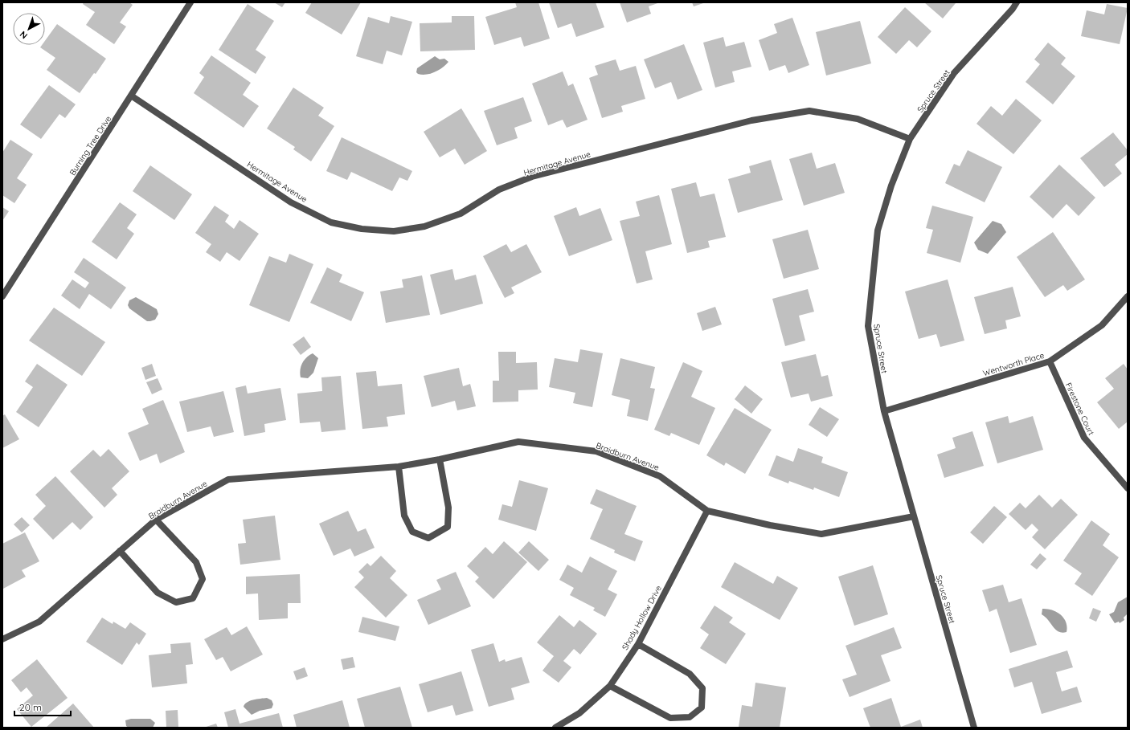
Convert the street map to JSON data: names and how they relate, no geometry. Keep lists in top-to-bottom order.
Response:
{
  "streets": {
    "street": [
      "Spruce Street",
      "Burning Tree Drive",
      "Hermitage Avenue",
      "Wentworth Place",
      "Firestone Court",
      "Braidburn Avenue",
      "Shady Hollow Drive"
    ]
  },
  "crossings": [
    ["Spruce Street", "Hermitage Avenue"],
    ["Spruce Street", "Wentworth Place"],
    ["Spruce Street", "Braidburn Avenue"],
    ["Burning Tree Drive", "Hermitage Avenue"],
    ["Wentworth Place", "Firestone Court"],
    ["Braidburn Avenue", "Shady Hollow Drive"]
  ],
  "scale_bar": "20 m",
  "north": "bottom left"
}
